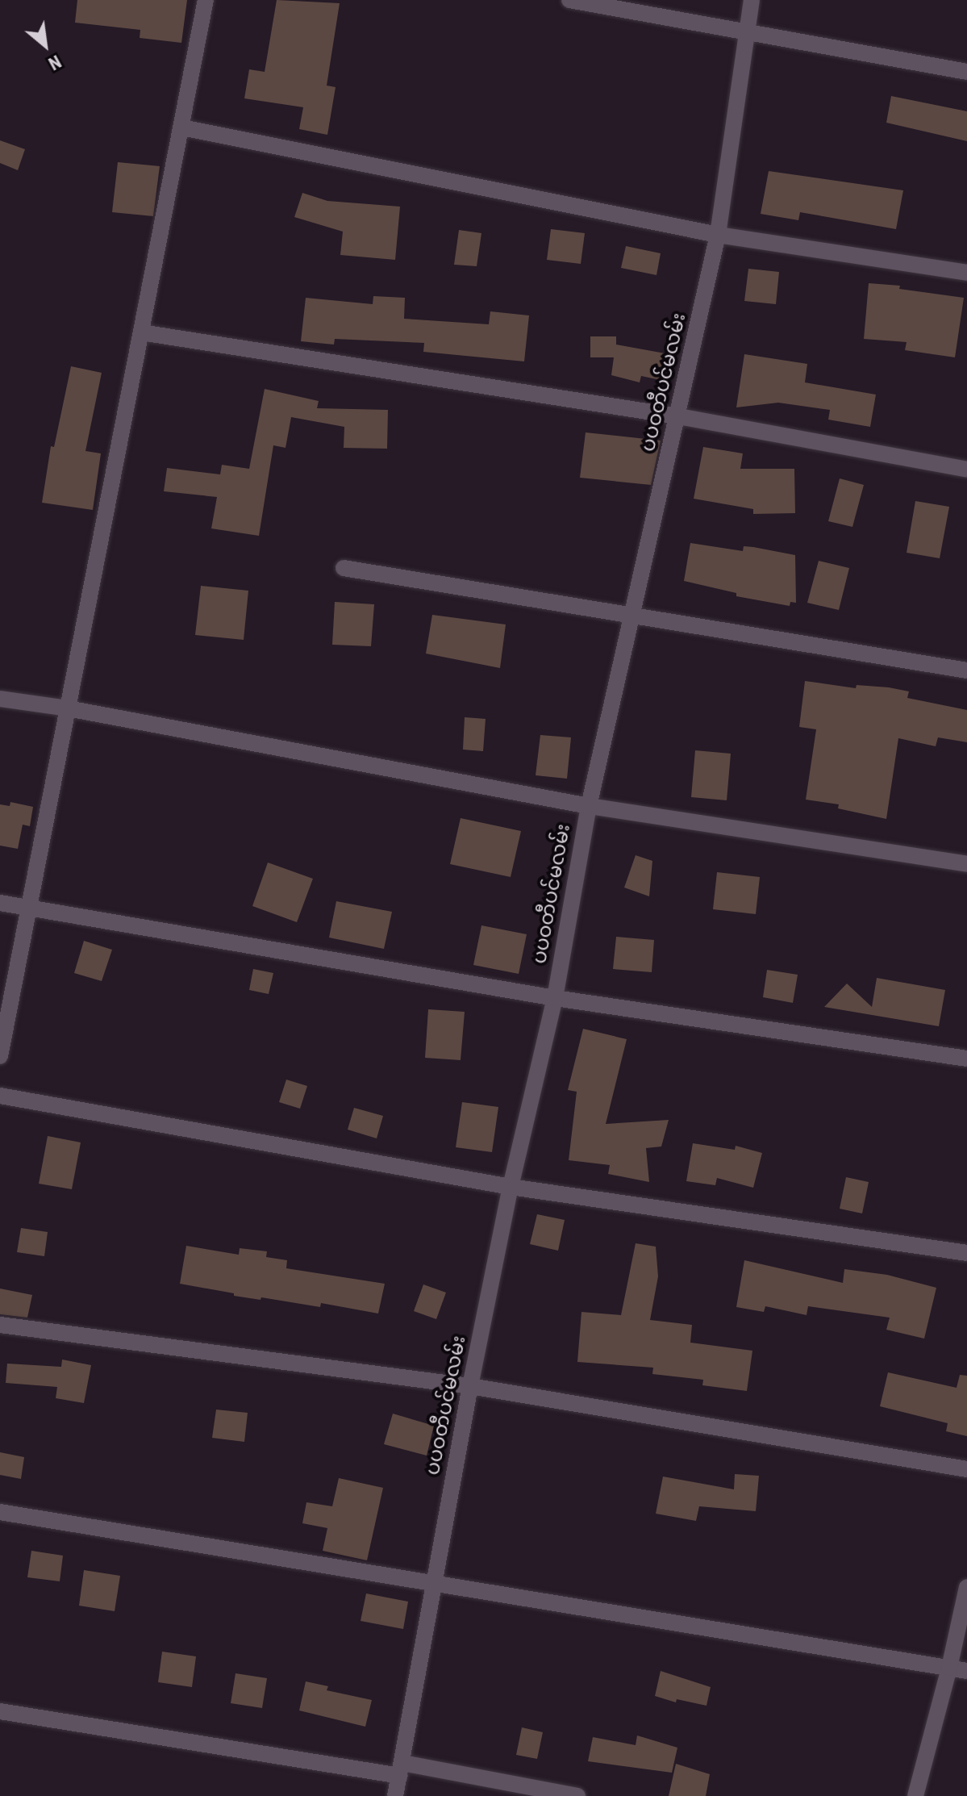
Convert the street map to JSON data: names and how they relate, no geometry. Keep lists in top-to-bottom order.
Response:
{
  "streets": {
    "street": ["ပပဝတီပင်မလမ်း"]
  },
  "north": "bottom right"
}
